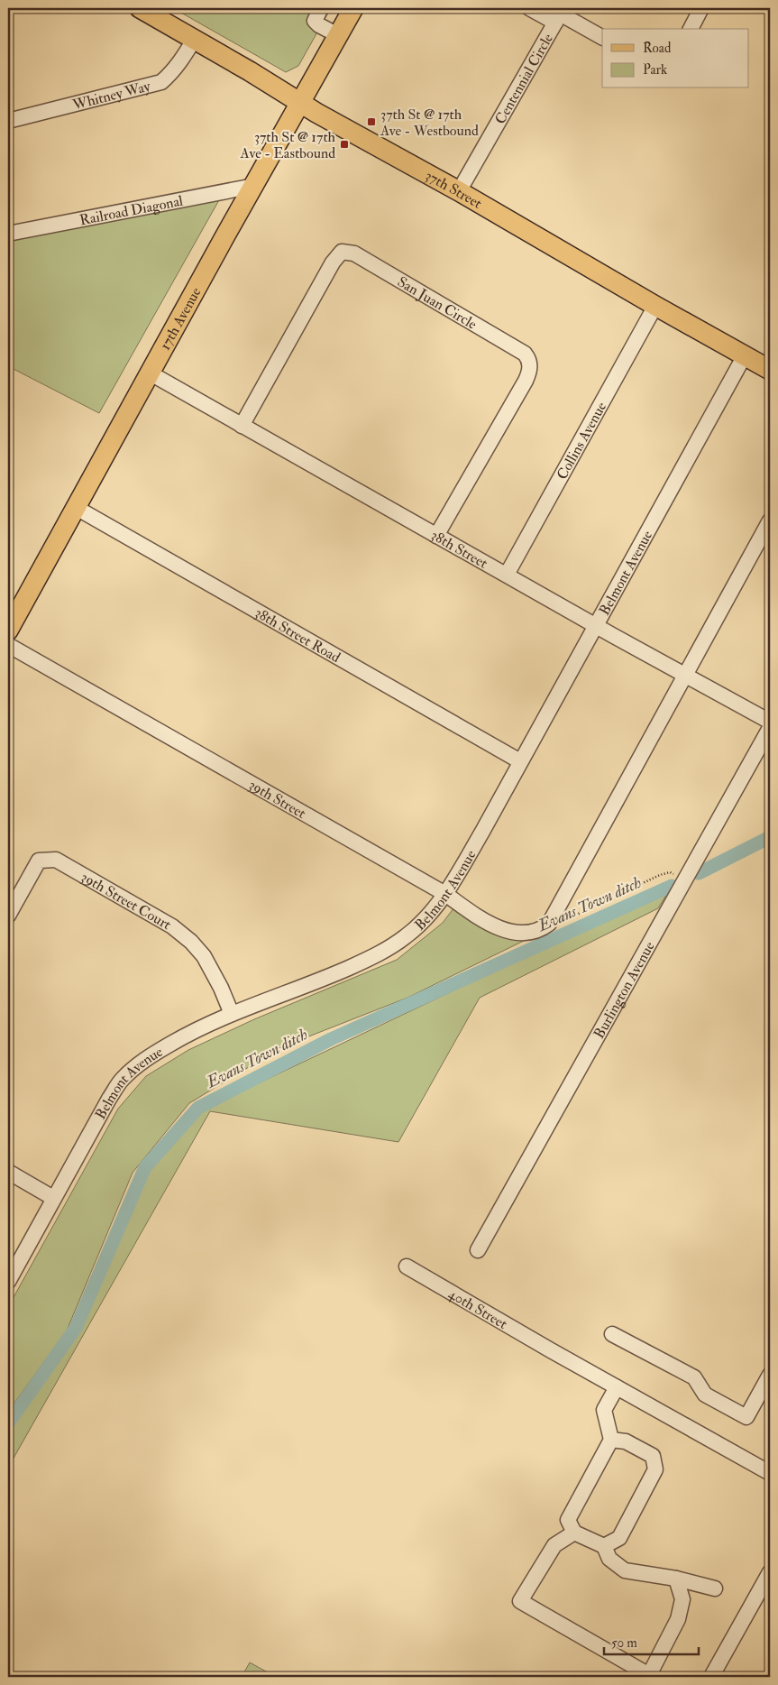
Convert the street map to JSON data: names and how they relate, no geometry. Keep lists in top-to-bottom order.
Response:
{
  "streets": {
    "main road": ["37th Street", "17th Avenue"],
    "street": [
      "Centennial Circle",
      "Whitney Way",
      "Railroad Diagonal",
      "San Juan Circle",
      "Collins Avenue",
      "38th Street",
      "Belmont Avenue",
      "38th Street Road",
      "39th Street",
      "39th Street Court",
      "Burlington Avenue",
      "40th Street"
    ]
  },
  "crossings": [
    ["Centennial Circle", "37th Street"],
    ["Whitney Way", "37th Street"],
    ["37th Street", "17th Avenue"],
    ["37th Street", "Collins Avenue"],
    ["37th Street", "Belmont Avenue"],
    ["Railroad Diagonal", "17th Avenue"],
    ["San Juan Circle", "38th Street"],
    ["17th Avenue", "38th Street"],
    ["17th Avenue", "38th Street Road"],
    ["Collins Avenue", "38th Street"],
    ["38th Street", "Belmont Avenue"],
    ["Belmont Avenue", "38th Street Road"],
    ["Belmont Avenue", "39th Street"],
    ["Belmont Avenue", "39th Street Court"]
  ],
  "water": ["Evans Town ditch"],
  "places": {
    "transit": ["37th St @ 17th Ave - Westbound", "37th St @ 17th Ave - Eastbound"]
  },
  "legend": ["Road", "Park"],
  "scale_bar": "50 m"
}
